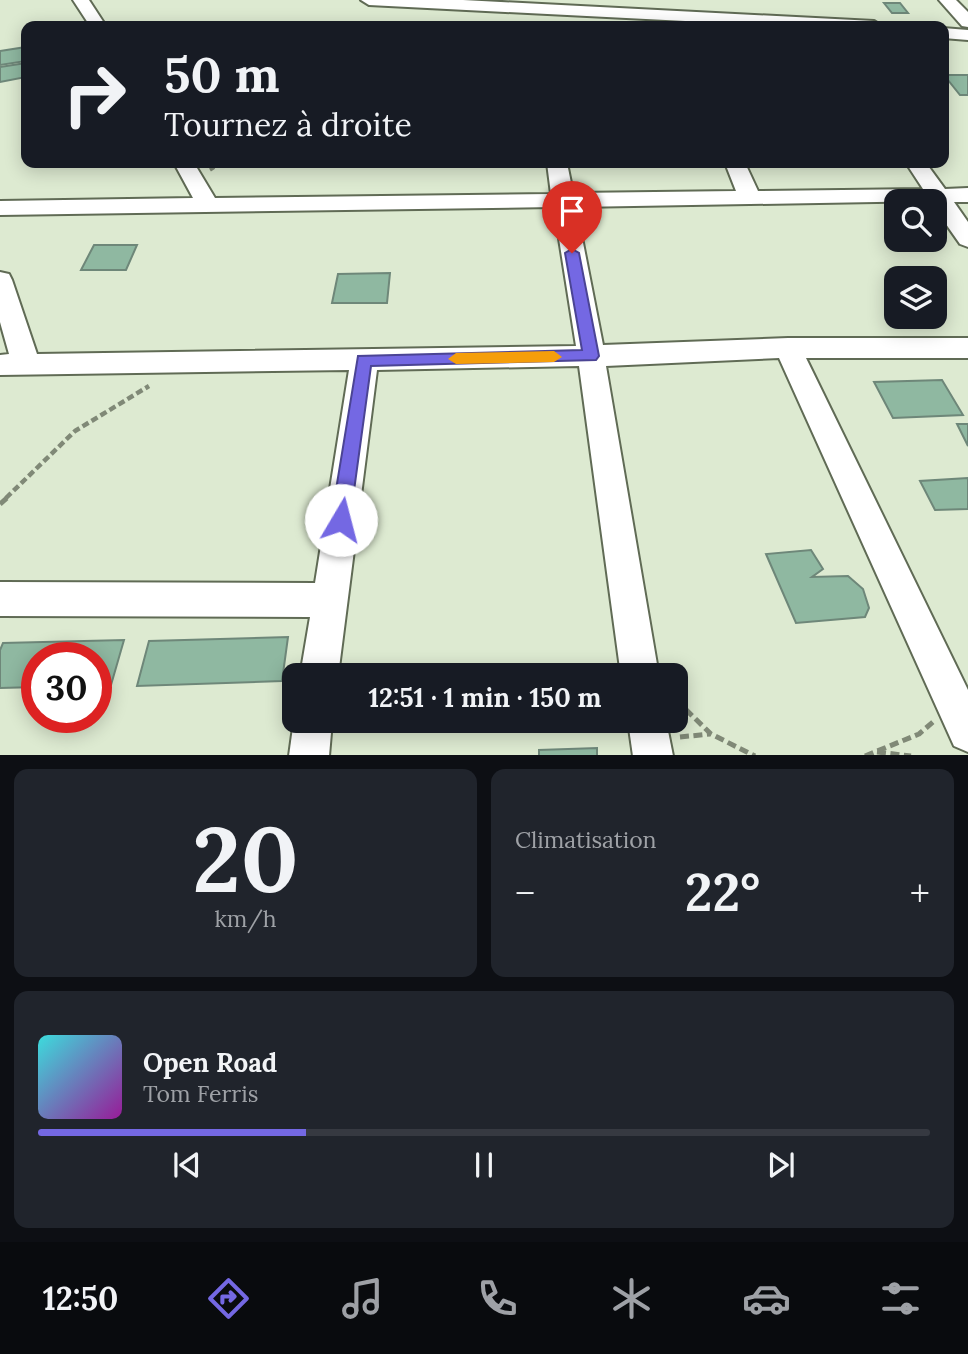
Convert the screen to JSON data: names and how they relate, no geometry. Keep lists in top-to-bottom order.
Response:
{
  "page": {
    "turn": ["50 m", "Tournez à droite"],
    "limit": "30",
    "trip": "12:51 · 1 min · 150 m",
    "tile": [
      ["20", "km/h"],
      "Climatisation"
    ],
    "heat": ["−", "22°", "+"],
    "song": ["Open Road", "Tom Ferris"],
    "tabs": "12:50"
  }
}
